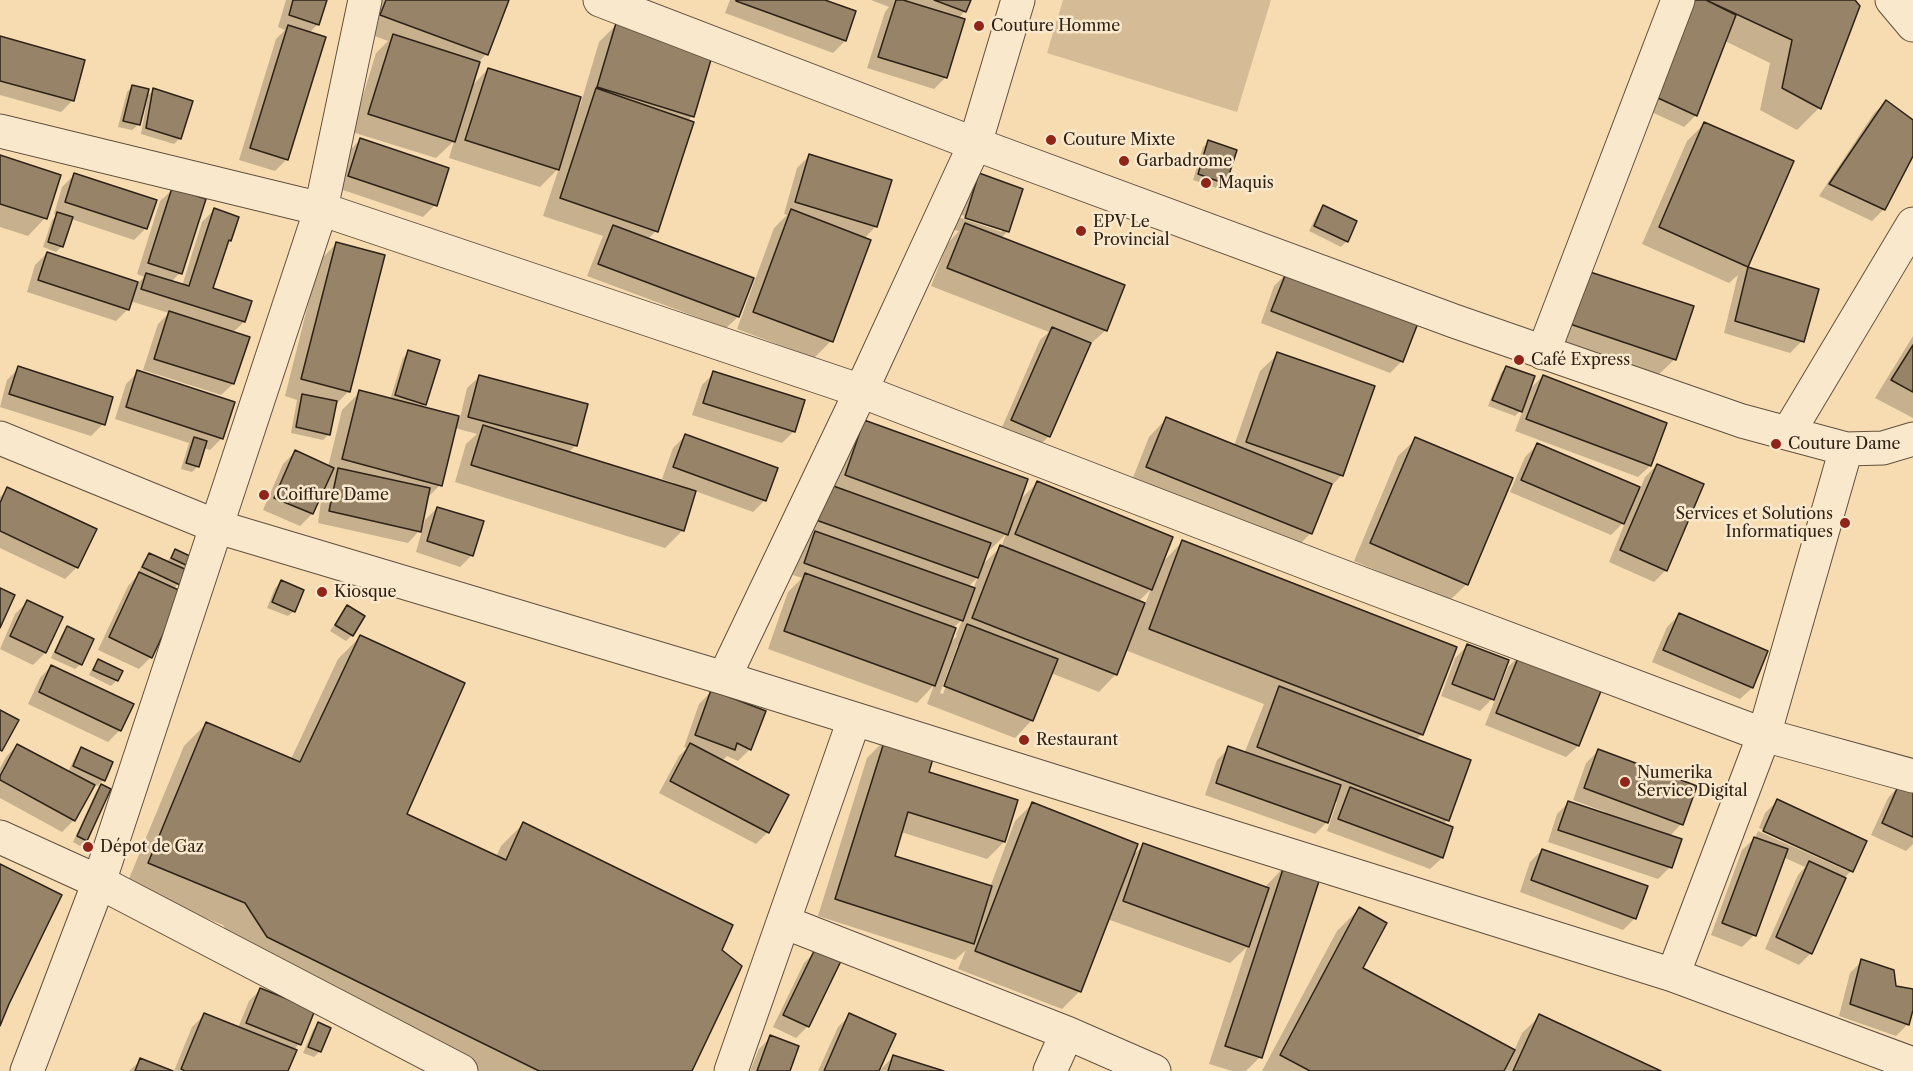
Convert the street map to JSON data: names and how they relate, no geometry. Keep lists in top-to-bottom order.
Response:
{
  "places": [
    "Couture Homme",
    "Couture Mixte",
    "Garbadrome",
    "Maquis",
    "EPV Le Provincial",
    "Café Express",
    "Couture Dame",
    "Coiffure Dame",
    "Services et Solutions Informatiques",
    "Kiosque",
    "Restaurant",
    "Numerika Service Digital",
    "Dépot de Gaz"
  ]
}
